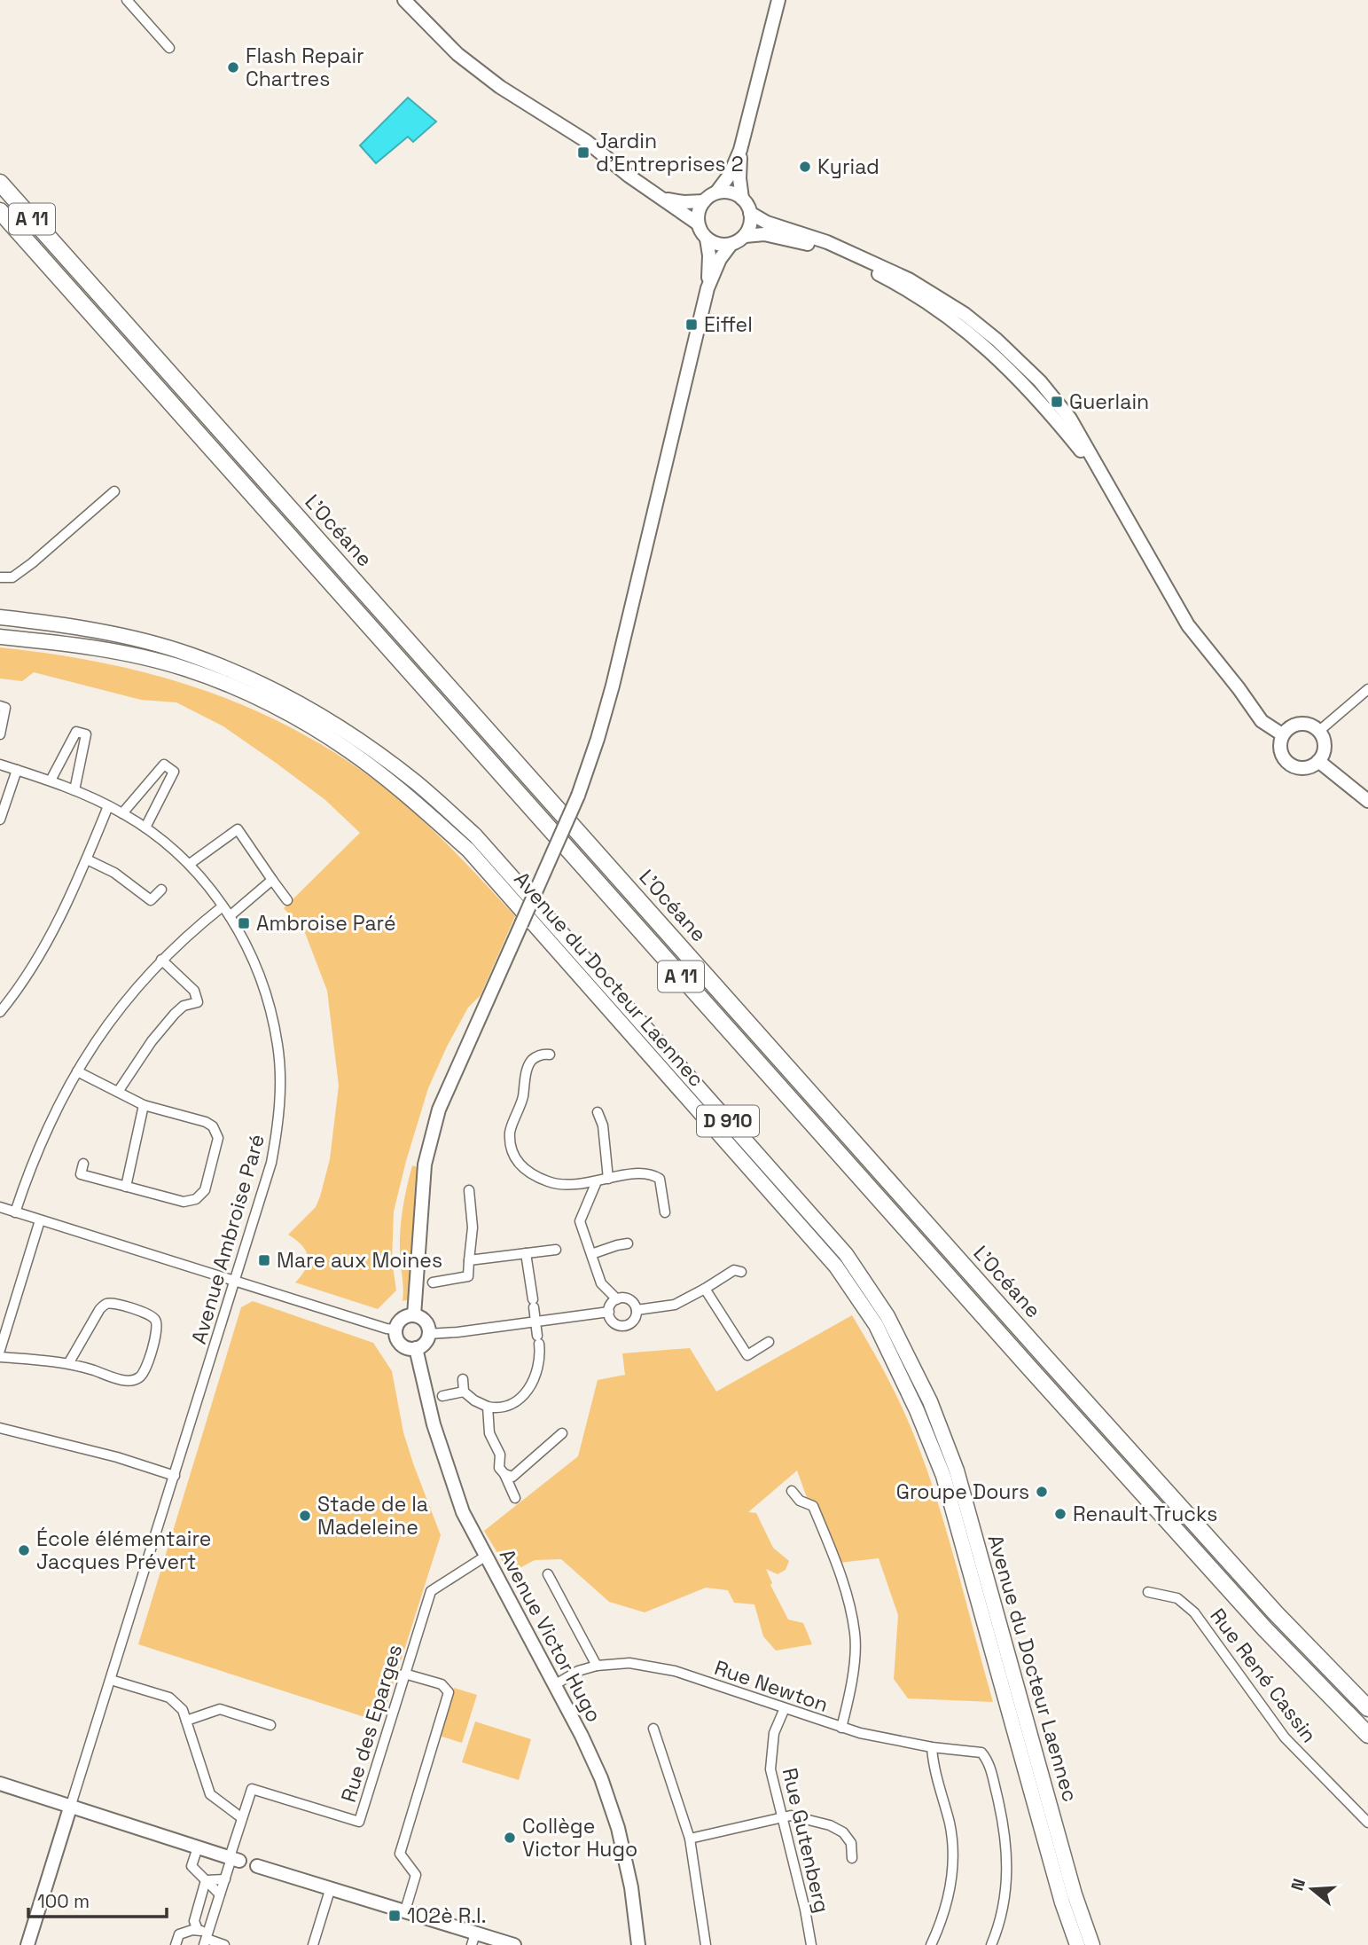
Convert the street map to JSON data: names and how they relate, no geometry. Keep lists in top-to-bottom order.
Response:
{
  "streets": {
    "highway": ["A 11", "L’Océane"],
    "main road": ["Avenue du Docteur Laennec", "D 910"],
    "street": [
      "Avenue Ambroise Paré",
      "Avenue Victor Hugo",
      "Rue René Cassin",
      "Rue Newton",
      "Rue des Eparges",
      "Rue Gutenberg"
    ]
  },
  "crossings": [
    ["Avenue Victor Hugo", "Rue Newton"],
    ["Avenue Victor Hugo", "Rue des Eparges"],
    ["Rue Newton", "Rue Gutenberg"]
  ],
  "places": {
    "other": [
      "Flash Repair Chartres",
      "Kyriad",
      "Groupe Dours",
      "Renault Trucks",
      "Stade de la Madeleine",
      "École élémentaire Jacques Prévert",
      "Collège Victor Hugo"
    ],
    "transit": [
      "Jardin d'Entreprises 2",
      "Eiffel",
      "Guerlain",
      "Ambroise Paré",
      "Mare aux Moines",
      "102è R.I."
    ]
  },
  "scale_bar": "100 m",
  "north": "left"
}
